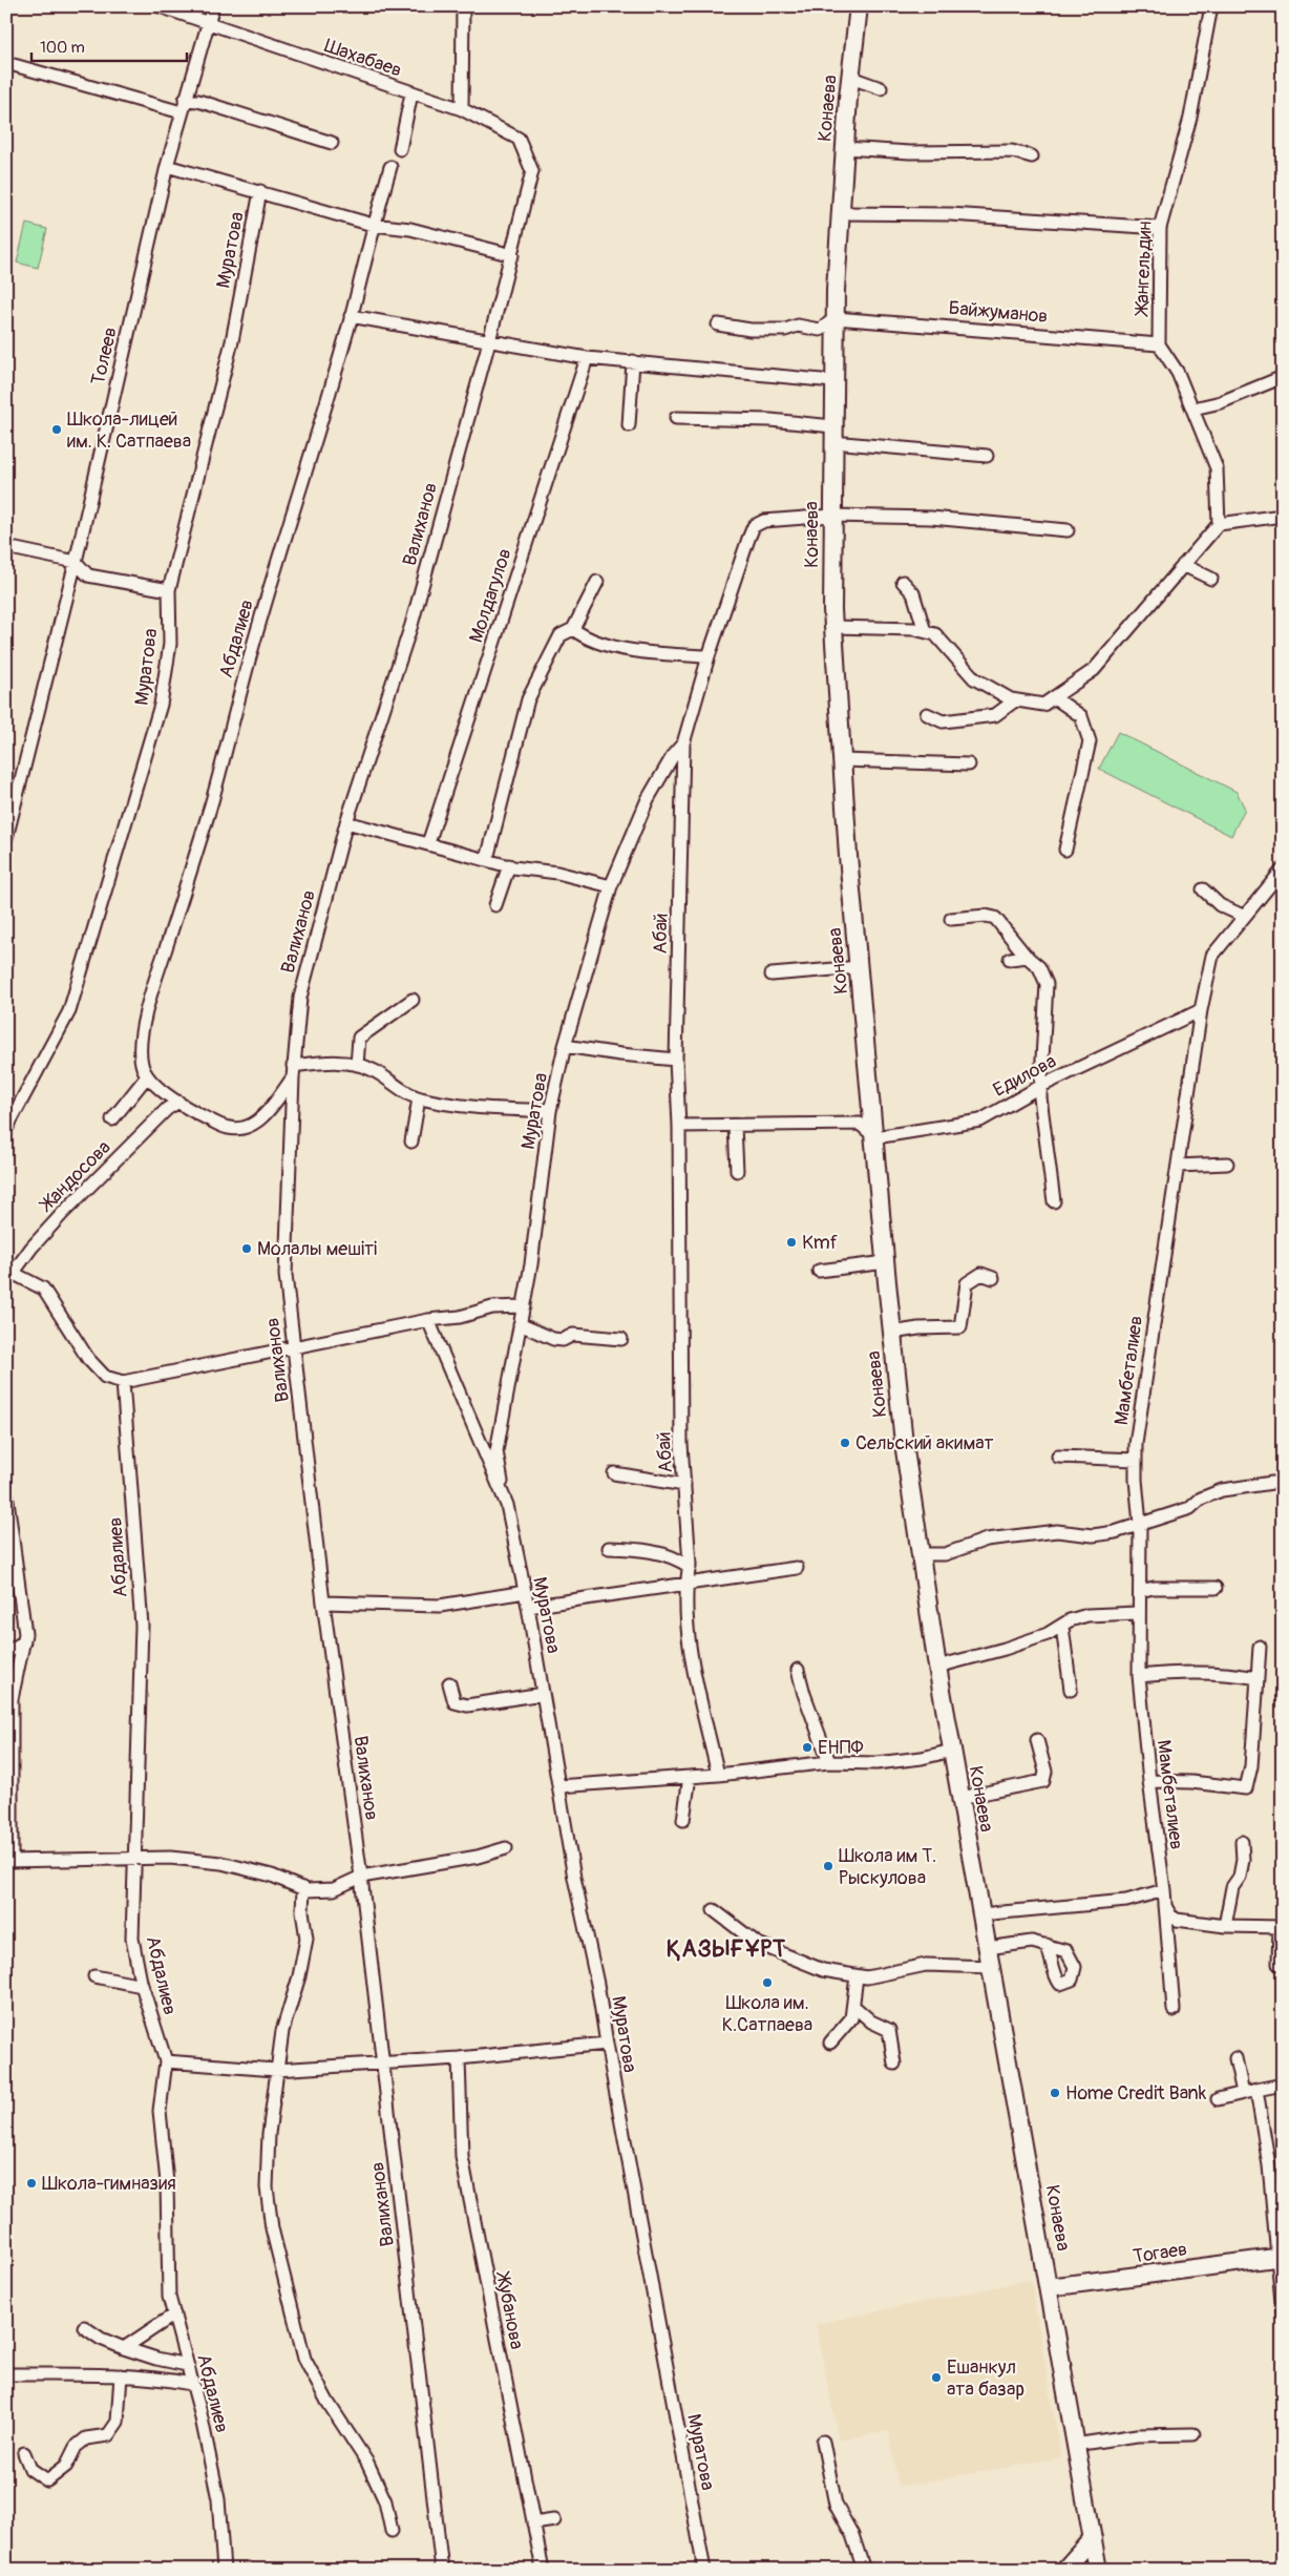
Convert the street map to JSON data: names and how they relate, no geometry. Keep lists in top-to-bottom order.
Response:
{
  "streets": {
    "main road": ["Конаева", "Тогаев"],
    "street": [
      "Шахабаев",
      "Муратова",
      "Жангельдин",
      "Байжуманов",
      "Толеев",
      "Валиханов",
      "Молдагулов",
      "Абдалиев",
      "Абай",
      "Едилова",
      "Жандосова",
      "Мамбеталиев",
      "Жубанова"
    ]
  },
  "crossings": [
    ["Шахабаев", "Толеев"],
    ["Шахабаев", "Валиханов"],
    ["Конаева", "Байжуманов"],
    ["Конаева", "Едилова"],
    ["Конаева", "Тогаев"],
    ["Муратова", "Абай"],
    ["Жангельдин", "Байжуманов"],
    ["Едилова", "Мамбеталиев"]
  ],
  "districts": ["ҚАЗЫҒҰРТ"],
  "places": [
    "Школа-лицей им. К. Сатпаева",
    "Kmf",
    "Молалы мешіті",
    "Сельский акимат",
    "ЕНПФ",
    "Школа им Т. Рыскулова",
    "Школа им. К.Сатпаева",
    "Home Credit Bank",
    "Школа-гимназия",
    "Ешанкул ата базар"
  ],
  "scale_bar": "100 m"
}
